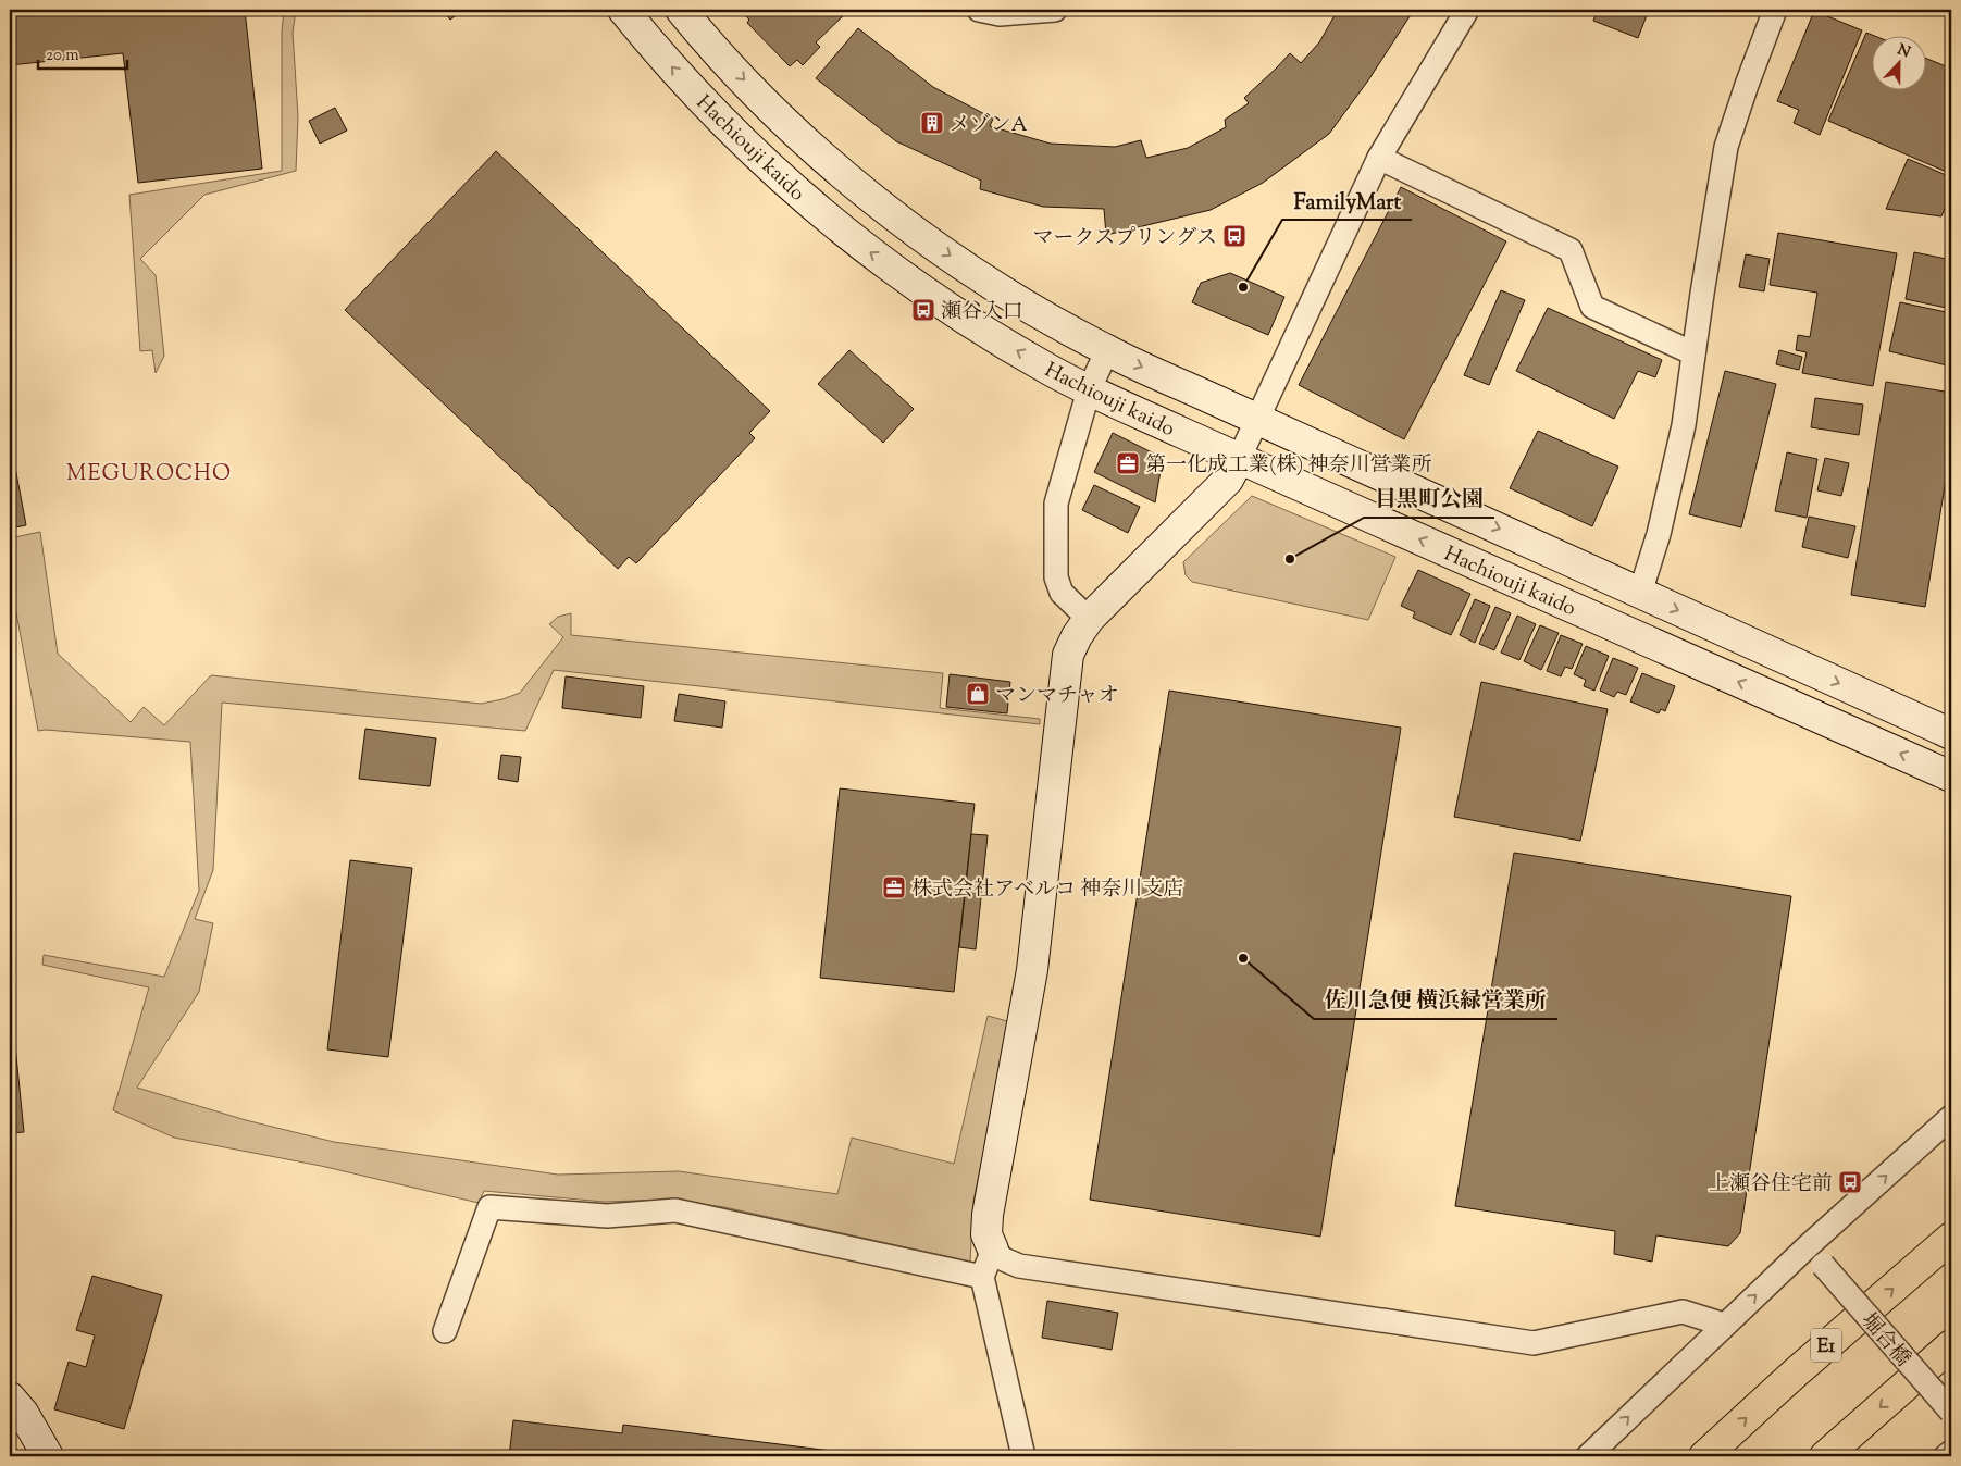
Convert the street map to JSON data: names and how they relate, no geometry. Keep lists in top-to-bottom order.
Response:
{
  "streets": {
    "highway": ["E1"],
    "street": ["Hachiouji kaido", "堀合橋"]
  },
  "districts": ["MEGUROCHO"],
  "places": {
    "building": ["メゾンA"],
    "bus stop": ["マークスプリングス", "瀬谷入口", "上瀬谷住宅前"],
    "other": ["FamilyMart", "目黒町公園", "佐川急便 横浜緑営業所"],
    "office": ["第一化成工業(株) 神奈川営業所", "株式会社アベルコ 神奈川支店"],
    "shop": ["マンマチャオ"]
  },
  "scale_bar": "20 m",
  "north": "top"
}
